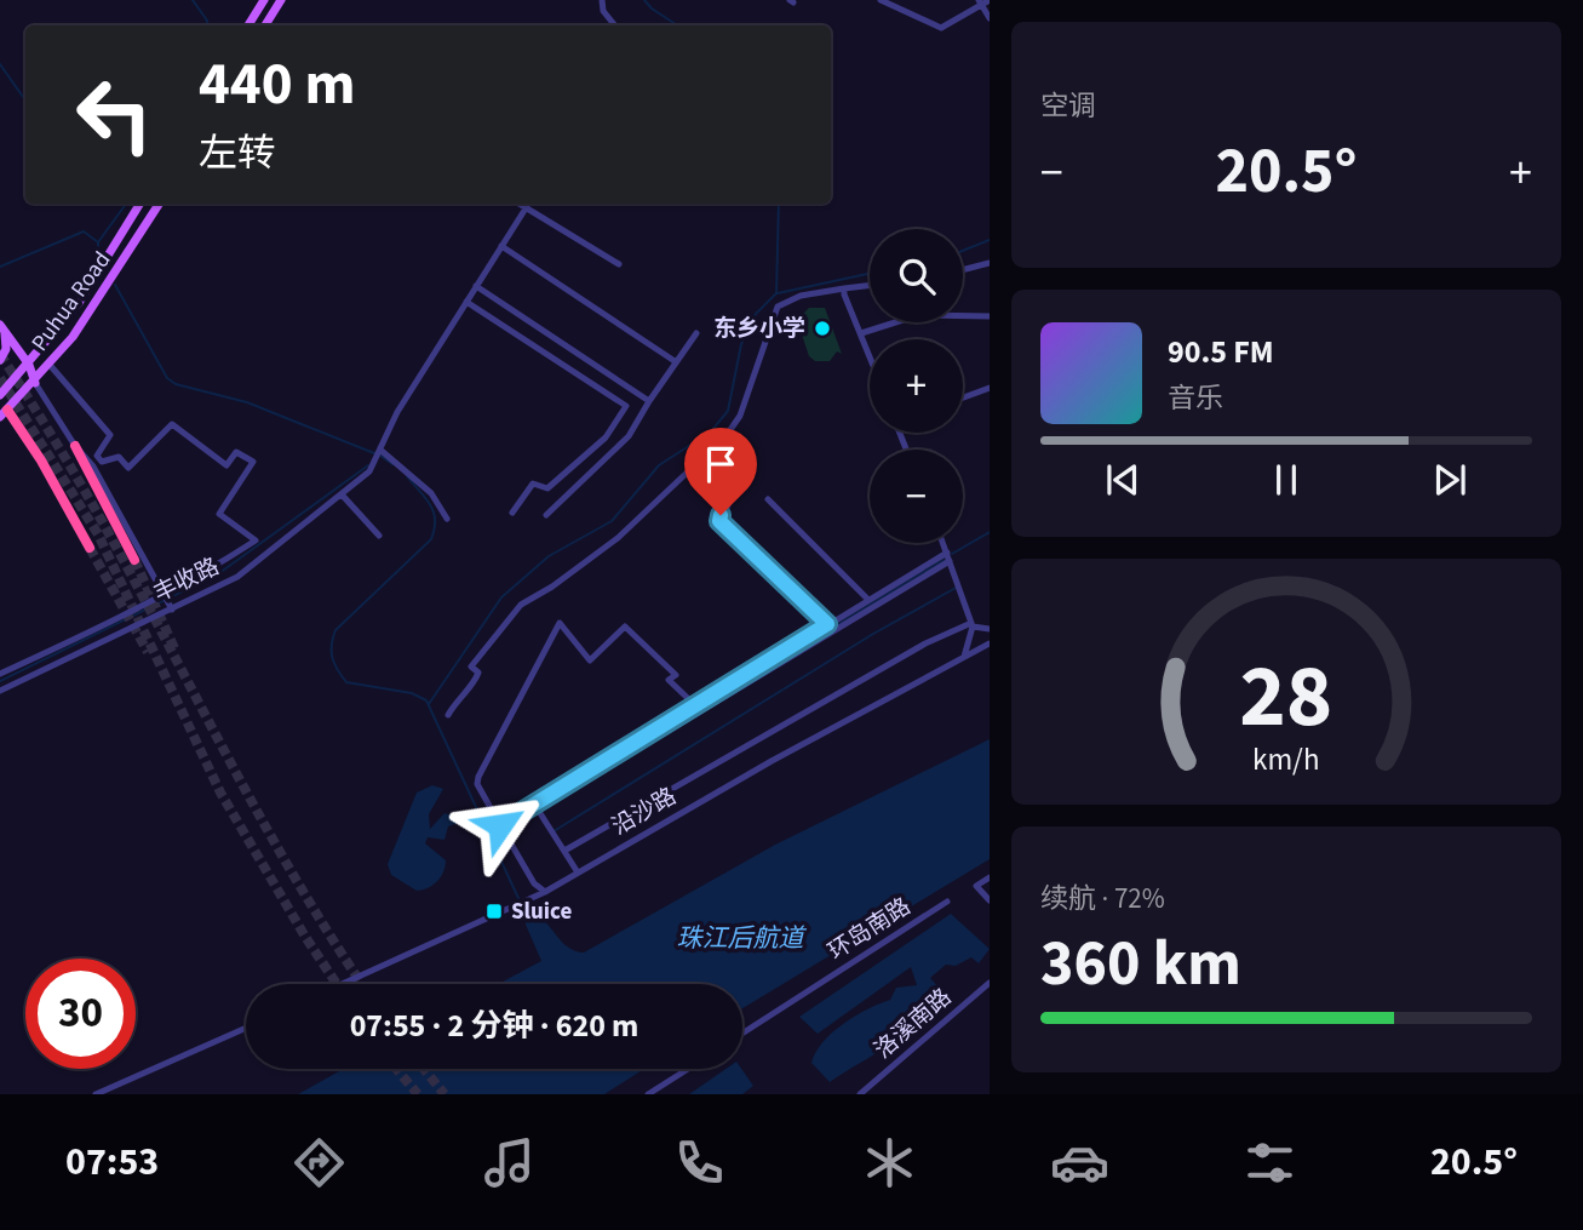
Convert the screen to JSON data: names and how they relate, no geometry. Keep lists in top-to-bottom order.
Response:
{
  "streets": {
    "main road": ["Puhua Road"],
    "street": [
      "丰收路",
      "沿沙路",
      "环岛南路",
      "洛溪南路"
    ]
  },
  "water": ["珠江后航道"],
  "places": {
    "other": ["东乡小学"],
    "transit": ["Sluice"]
  },
  "page": {
    "tile": [
      "空调",
      ["续航 · 72%", "360 km"]
    ],
    "turn": ["440 m", "左转"],
    "heat": ["−", "20.5°", "+"],
    "map_buttons": ["+", "−"],
    "song": ["90.5 FM", "音乐"],
    "limit": "30",
    "trip": "07:55 · 2 分钟 · 620 m",
    "tabs": ["07:53", "20.5°"],
    "gauge": ["28", "km/h"]
  }
}
